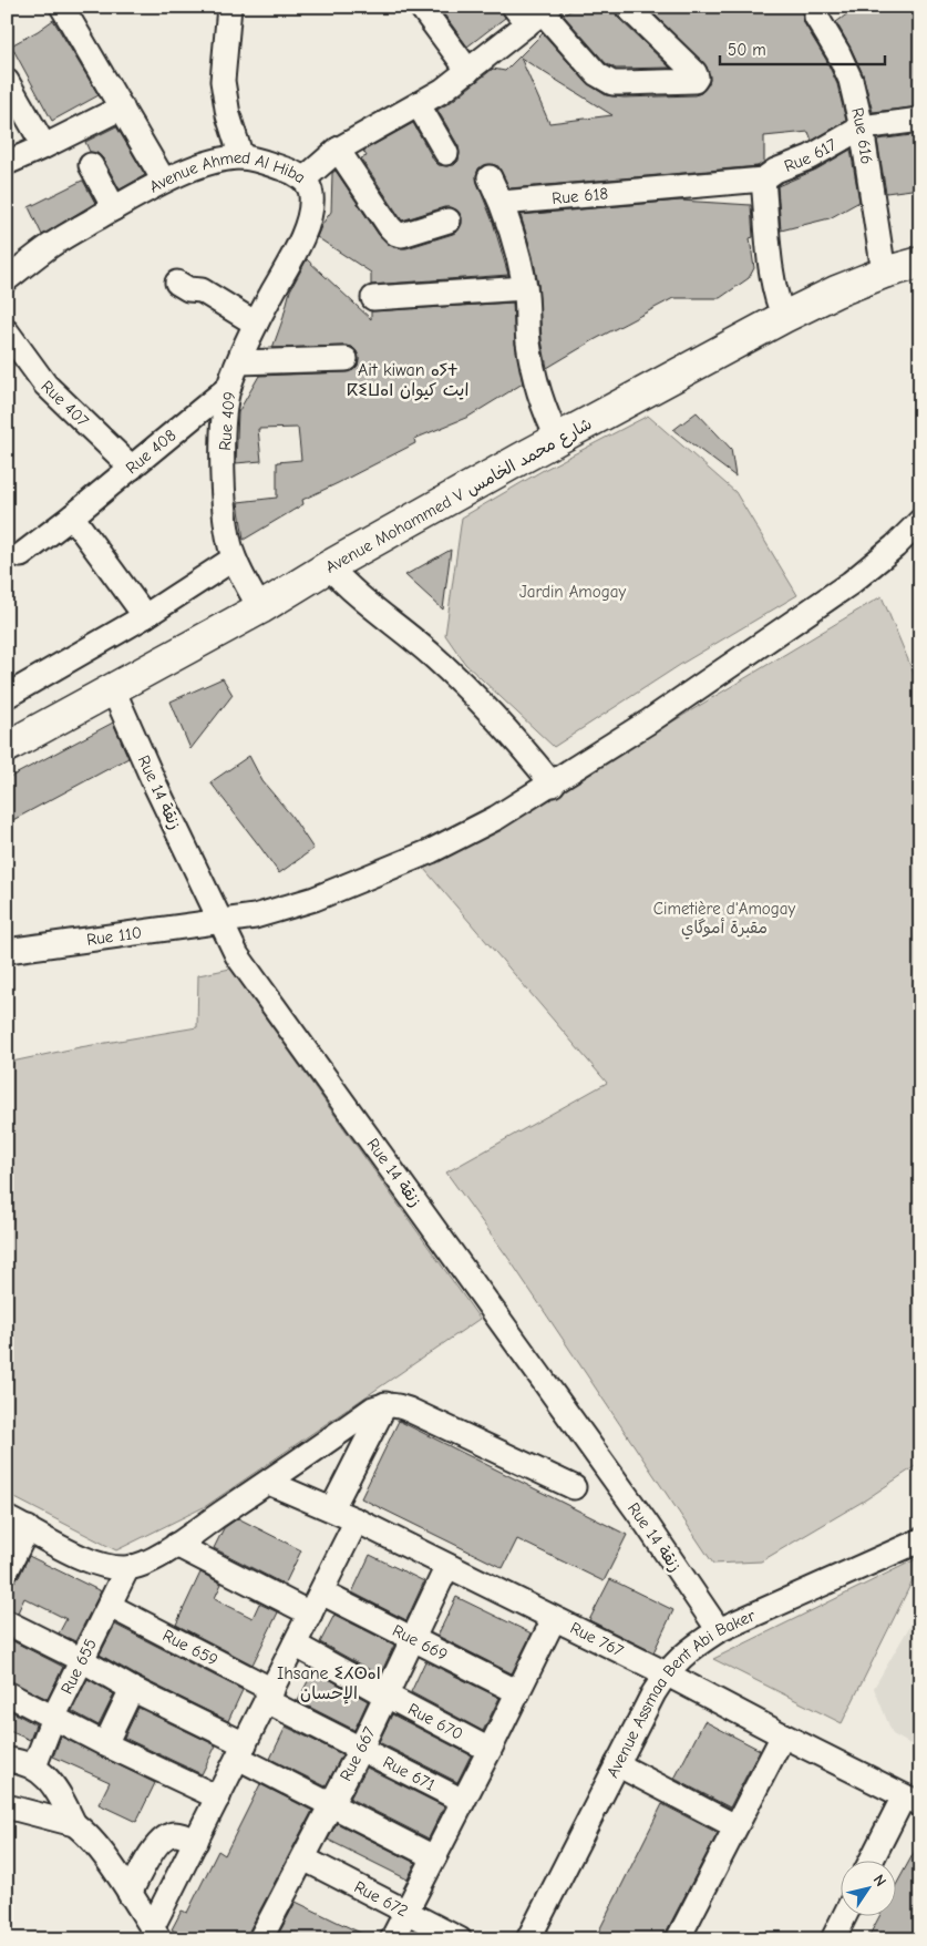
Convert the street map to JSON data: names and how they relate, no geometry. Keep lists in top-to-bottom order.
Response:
{
  "streets": {
    "main road": ["Avenue Mohammed V شارع محمد الخامس"],
    "street": [
      "Rue 616",
      "Rue 617",
      "Avenue Ahmed Al Hiba",
      "Rue 618",
      "Rue 407",
      "Rue 409",
      "Rue 408",
      "Rue 14 زنقة",
      "Rue 110",
      "Rue 767",
      "Rue 669",
      "Rue 659",
      "Rue 655",
      "Avenue Assmaa Bent Abi Baker",
      "Rue 670",
      "Rue 667",
      "Rue 671",
      "Rue 672"
    ]
  },
  "crossings": [
    ["Rue 616", "Rue 617"],
    ["Rue 616", "Avenue Mohammed V شارع محمد الخامس"],
    ["Rue 617", "Rue 618"],
    ["Avenue Ahmed Al Hiba", "Rue 409"],
    ["Rue 407", "Rue 408"],
    ["Rue 409", "Rue 408"],
    ["Rue 409", "Avenue Mohammed V شارع محمد الخامس"],
    ["Avenue Mohammed V شارع محمد الخامس", "Rue 14 زنقة"],
    ["Rue 14 زنقة", "Rue 110"],
    ["Rue 14 زنقة", "Avenue Assmaa Bent Abi Baker"],
    ["Rue 767", "Avenue Assmaa Bent Abi Baker"],
    ["Rue 767", "Rue 667"],
    ["Rue 669", "Rue 667"],
    ["Rue 659", "Rue 655"],
    ["Rue 659", "Rue 671"],
    ["Rue 670", "Rue 667"],
    ["Rue 667", "Rue 671"],
    ["Rue 667", "Rue 672"]
  ],
  "districts": ["Ait kiwan ⴰⵢⵜ ⴽⵉⵡⴰⵏ ايت كيوان", "Ihsane ⵉⵃⵙⴰⵏ الإحسان"],
  "parks": ["Jardin Amogay", "Cimetière d'Amogay مقبرة أموگاي"],
  "scale_bar": "50 m",
  "north": "top right"
}
